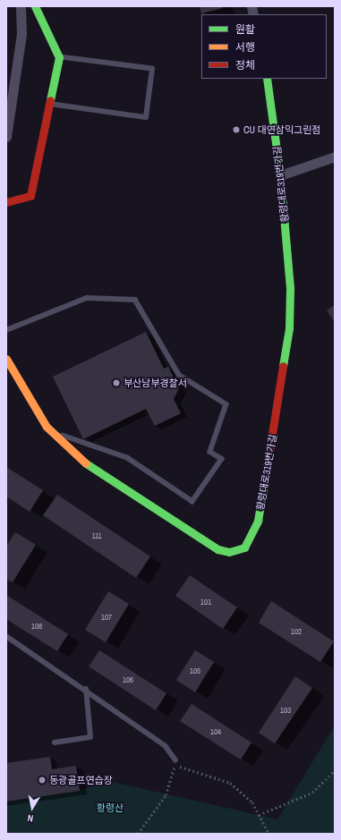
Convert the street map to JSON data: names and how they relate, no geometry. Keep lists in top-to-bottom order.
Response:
{
  "streets": {
    "street": ["황령대로319번가길"]
  },
  "parks": ["황령산"],
  "places": ["CU 대연삼익그린점", "부산남부경찰서", "동광골프연습장"],
  "house_numbers": [
    "111",
    "101",
    "107",
    "108",
    "102",
    "105",
    "106",
    "103",
    "104"
  ],
  "legend": ["원활", "서행", "정체"],
  "north": "bottom"
}
